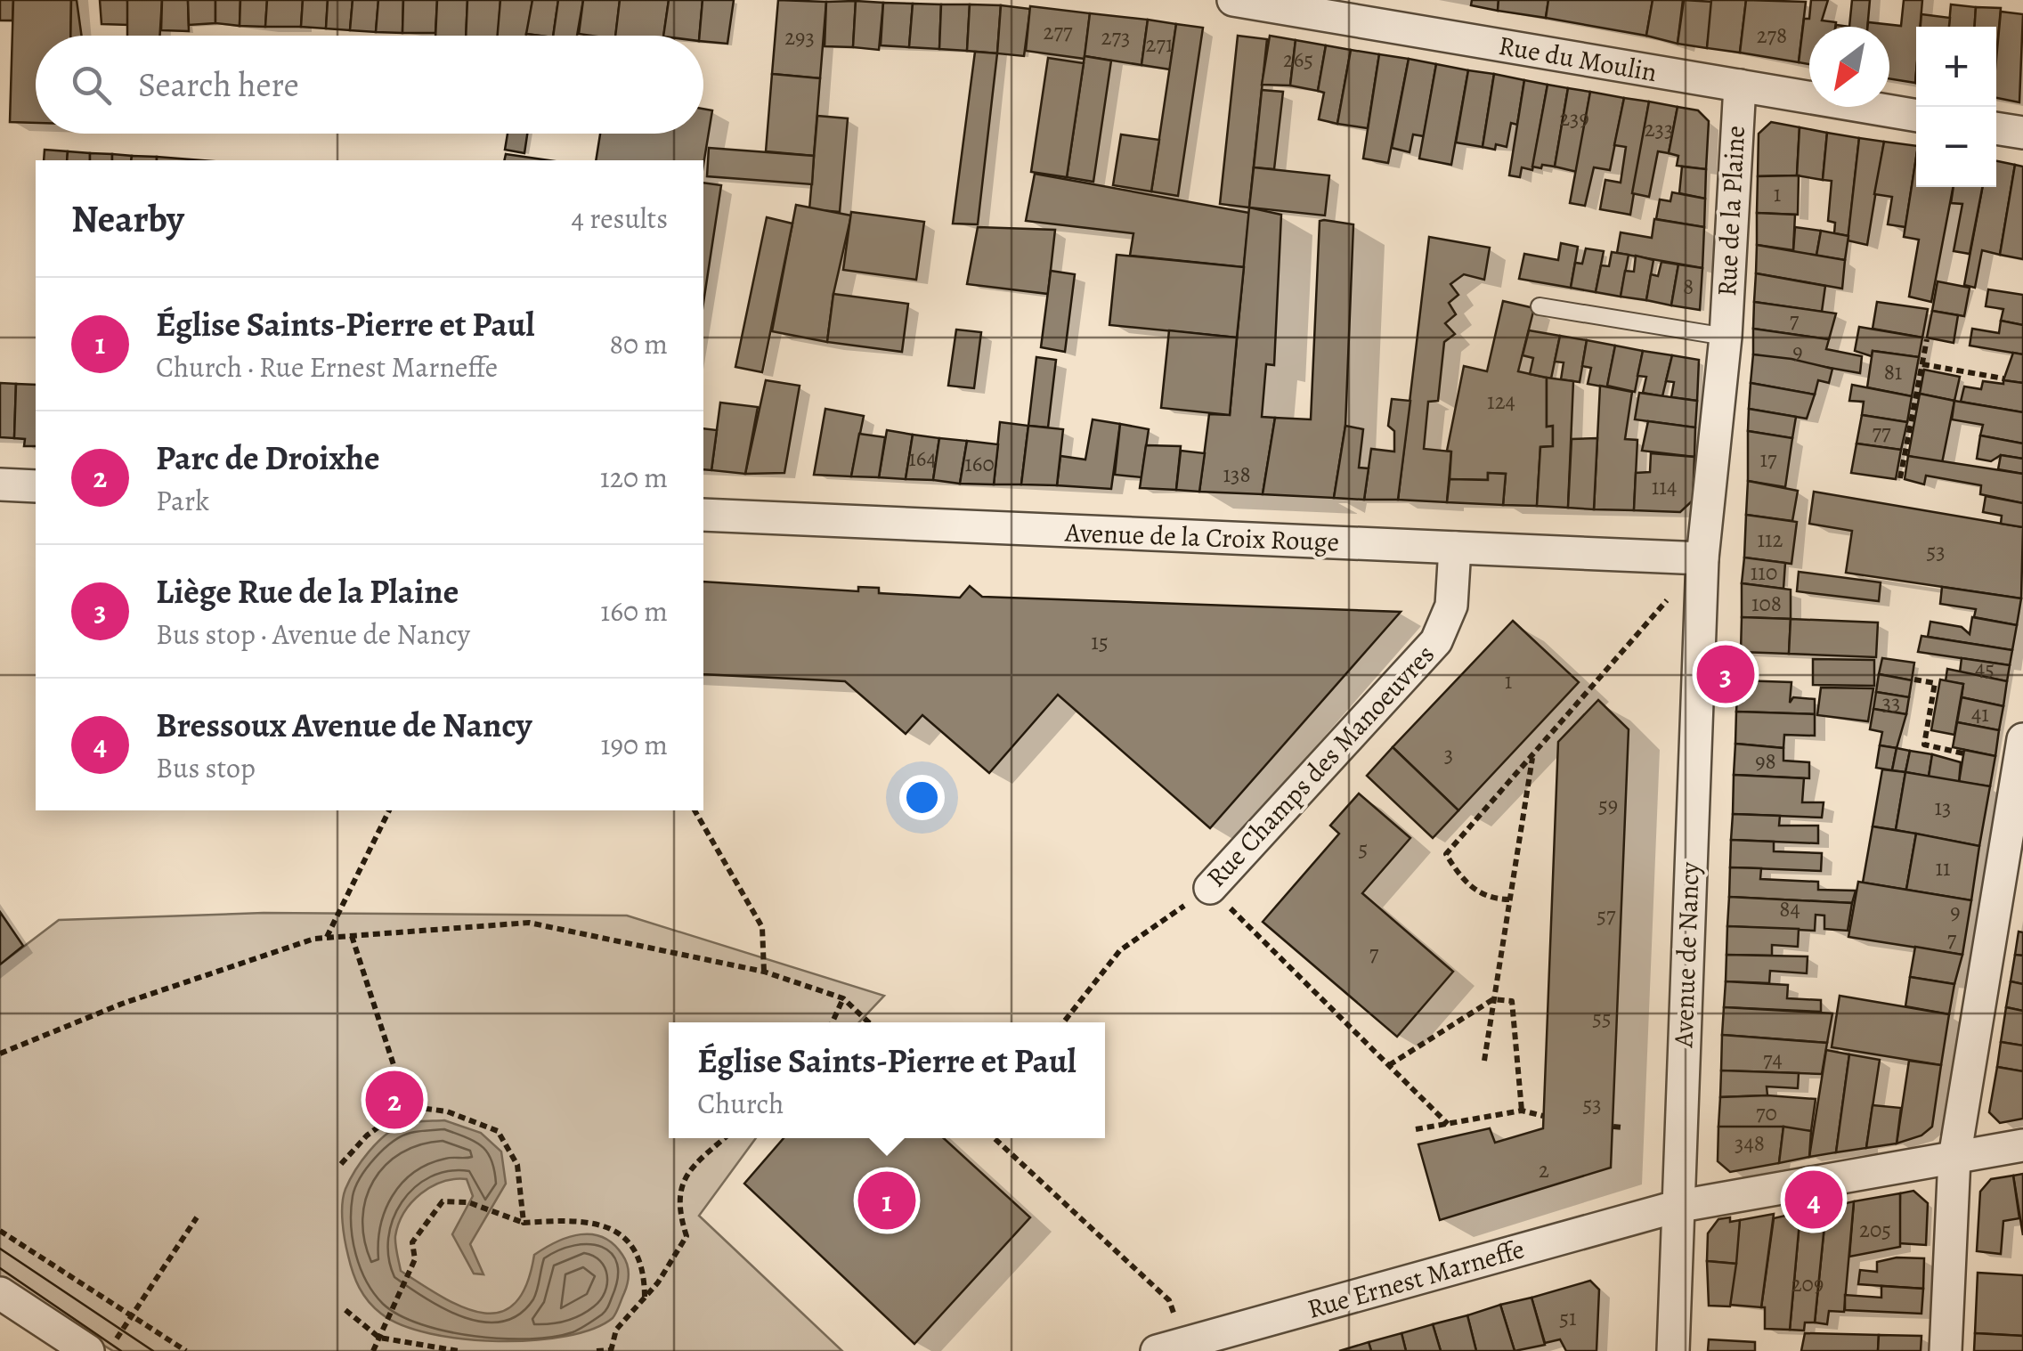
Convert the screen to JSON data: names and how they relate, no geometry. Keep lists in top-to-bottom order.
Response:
{
  "streets": {
    "street": [
      "Rue du Moulin",
      "Rue de la Plaine",
      "Avenue de la Croix Rouge",
      "Rue Champs des Manoeuvres",
      "Avenue de Nancy",
      "Rue Ernest Marneffe"
    ]
  },
  "crossings": [
    ["Rue du Moulin", "Rue de la Plaine"],
    ["Rue de la Plaine", "Avenue de la Croix Rouge"],
    ["Rue de la Plaine", "Avenue de Nancy"],
    ["Avenue de la Croix Rouge", "Rue Champs des Manoeuvres"],
    ["Avenue de la Croix Rouge", "Avenue de Nancy"],
    ["Avenue de Nancy", "Rue Ernest Marneffe"]
  ],
  "house_numbers": [
    "277",
    "278",
    "293",
    "273",
    "271",
    "265",
    "239",
    "233",
    "1",
    "8",
    "7",
    "9",
    "81",
    "124",
    "77",
    "164",
    "17",
    "160",
    "138",
    "114",
    "112",
    "53",
    "110",
    "108",
    "15",
    "45",
    "1",
    "33",
    "41",
    "3",
    "98",
    "59",
    "13",
    "5",
    "11",
    "84",
    "9",
    "57",
    "7",
    "7",
    "55",
    "74",
    "53",
    "70",
    "348",
    "2",
    "205",
    "209",
    "51"
  ],
  "north": "bottom left",
  "page": {
    "map_buttons": ["+", "−"],
    "search": "Search here",
    "heading": ["Nearby", "4 results"],
    "list": [
      {
        "mark": "1",
        "name": "Église Saints-Pierre et Paul",
        "note": "Church · Rue Ernest Marneffe",
        "value": "80 m"
      },
      {
        "mark": "2",
        "name": "Parc de Droixhe",
        "note": "Park",
        "value": "120 m"
      },
      {
        "mark": "3",
        "name": "Liège Rue de la Plaine",
        "note": "Bus stop · Avenue de Nancy",
        "value": "160 m"
      },
      {
        "mark": "4",
        "name": "Bressoux Avenue de Nancy",
        "note": "Bus stop",
        "value": "190 m"
      }
    ],
    "pins": [
      "3",
      "2",
      "4",
      "1"
    ],
    "popup": ["Église Saints-Pierre et Paul", "Church"]
  }
}
